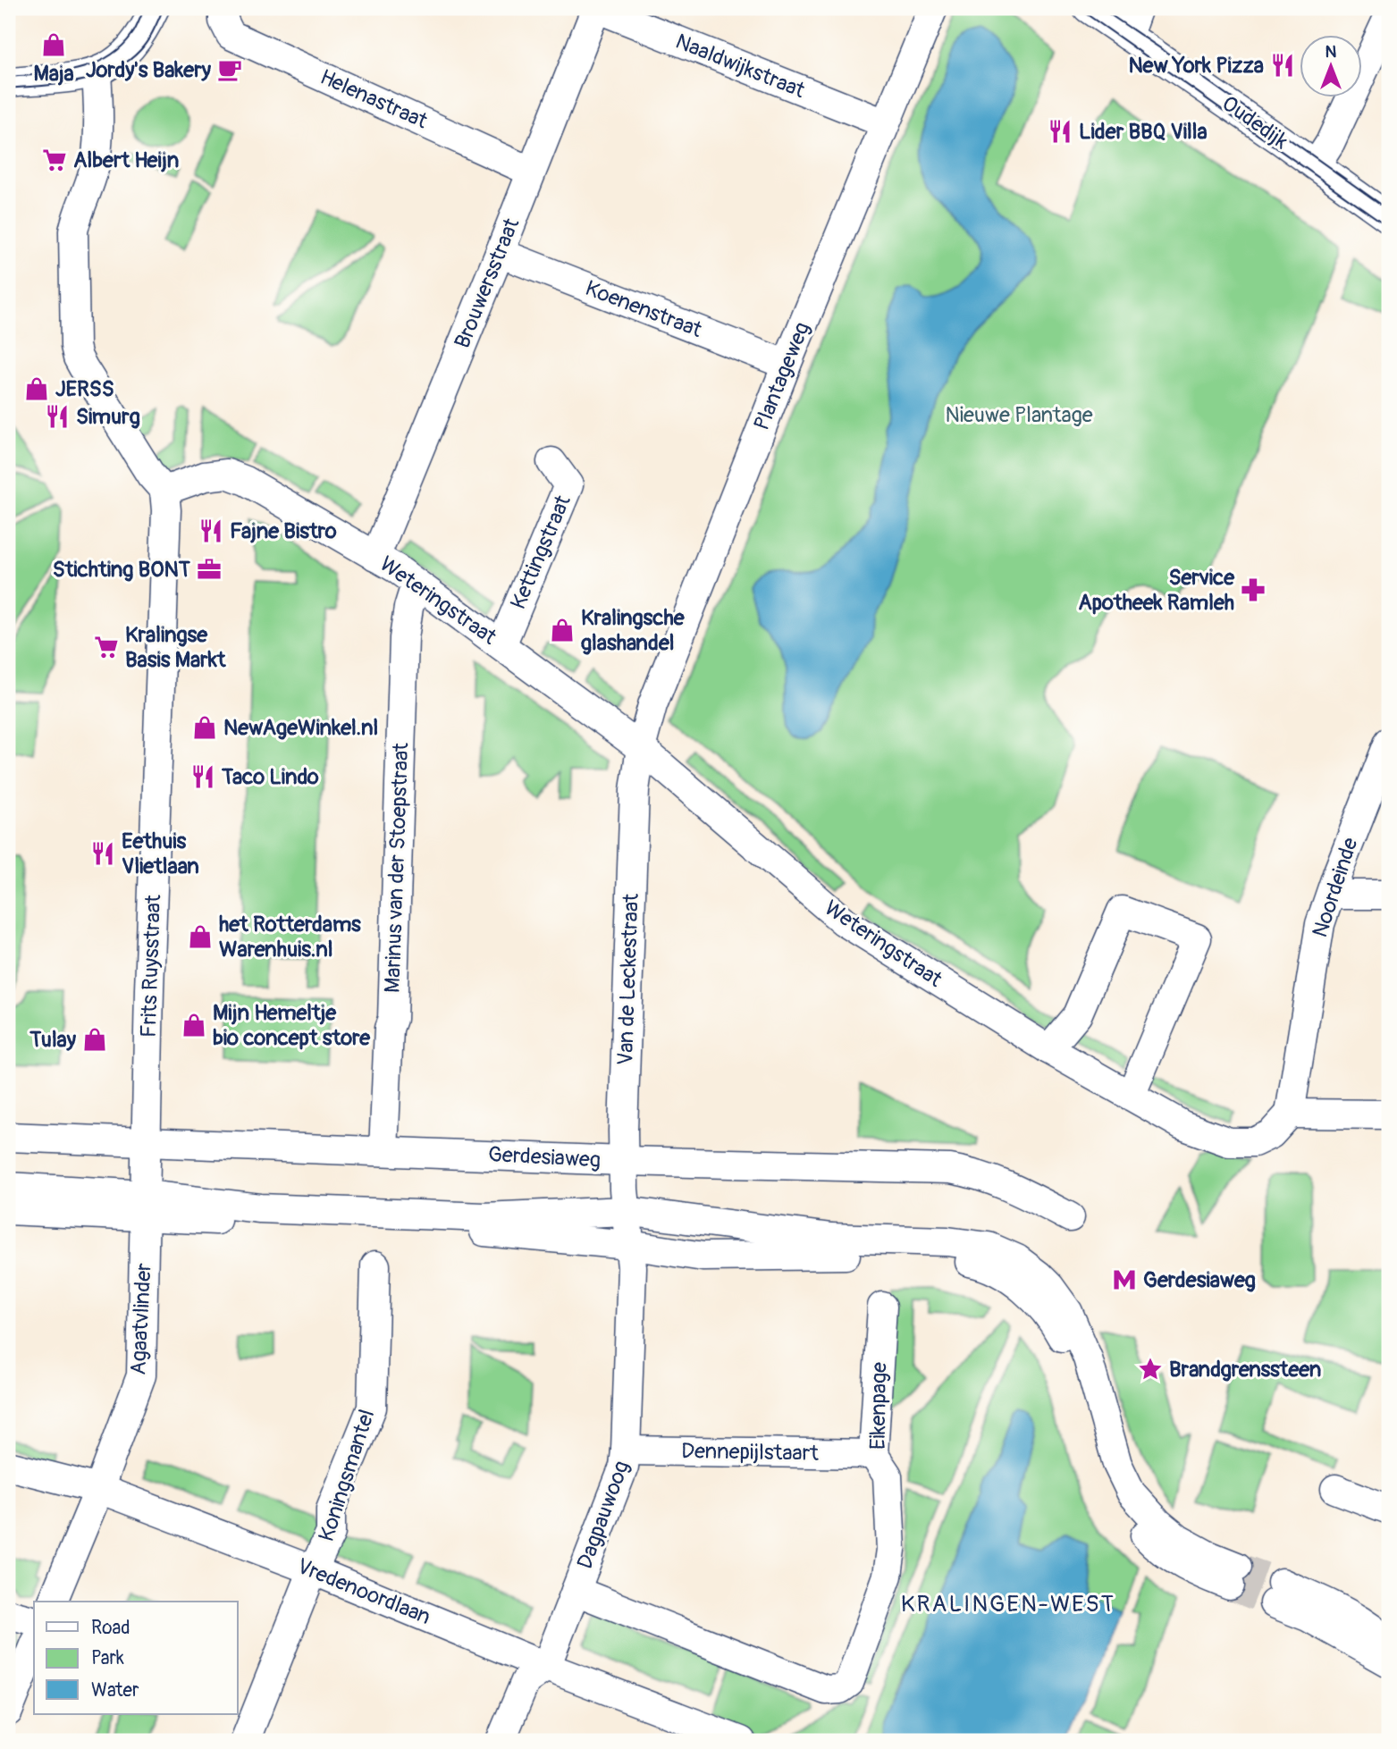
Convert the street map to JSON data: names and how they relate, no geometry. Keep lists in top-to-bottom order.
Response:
{
  "streets": {
    "street": [
      "Naaldwijkstraat",
      "Helenastraat",
      "Oudedijk",
      "Brouwersstraat",
      "Koenenstraat",
      "Plantageweg",
      "Kettingstraat",
      "Weteringstraat",
      "Marinus van der Stoepstraat",
      "Noordeinde",
      "Frits Ruysstraat",
      "Van de Leckestraat",
      "Gerdesiaweg",
      "Agaatvlinder",
      "Eikenpage",
      "Dennepijlstaart",
      "Koningsmantel",
      "Dagpauwoog",
      "Vredenoordlaan"
    ]
  },
  "crossings": [
    ["Naaldwijkstraat", "Brouwersstraat"],
    ["Naaldwijkstraat", "Plantageweg"],
    ["Helenastraat", "Brouwersstraat"],
    ["Brouwersstraat", "Koenenstraat"],
    ["Brouwersstraat", "Weteringstraat"],
    ["Koenenstraat", "Plantageweg"],
    ["Plantageweg", "Weteringstraat"],
    ["Plantageweg", "Van de Leckestraat"],
    ["Kettingstraat", "Weteringstraat"],
    ["Weteringstraat", "Marinus van der Stoepstraat"],
    ["Weteringstraat", "Noordeinde"],
    ["Weteringstraat", "Frits Ruysstraat"],
    ["Weteringstraat", "Van de Leckestraat"],
    ["Marinus van der Stoepstraat", "Gerdesiaweg"],
    ["Frits Ruysstraat", "Gerdesiaweg"],
    ["Frits Ruysstraat", "Agaatvlinder"],
    ["Van de Leckestraat", "Gerdesiaweg"],
    ["Agaatvlinder", "Vredenoordlaan"],
    ["Eikenpage", "Dennepijlstaart"],
    ["Eikenpage", "Dagpauwoog"],
    ["Dennepijlstaart", "Dagpauwoog"],
    ["Koningsmantel", "Vredenoordlaan"],
    ["Dagpauwoog", "Vredenoordlaan"]
  ],
  "districts": ["KRALINGEN-WEST"],
  "parks": ["Nieuwe Plantage"],
  "places": {
    "shop": [
      "Maja",
      "JERSS",
      "Kralingsche glashandel",
      "NewAgeWinkel.nl",
      "het Rotterdams Warenhuis.nl",
      "Mijn Hemeltje bio concept store",
      "Tulay"
    ],
    "restaurant": [
      "New York Pizza",
      "Lider BBQ Villa",
      "Simurg",
      "Fajne Bistro",
      "Taco Lindo",
      "Eethuis Vlietlaan"
    ],
    "cafe": ["Jordy's Bakery"],
    "supermarket": ["Albert Heijn", "Kralingse Basis Markt"],
    "office": ["Stichting BONT"],
    "pharmacy": ["Service Apotheek Ramleh"],
    "metro station": ["Gerdesiaweg"],
    "place": ["Brandgrenssteen"]
  },
  "legend": ["Road", "Park", "Water"],
  "north": "top"
}
